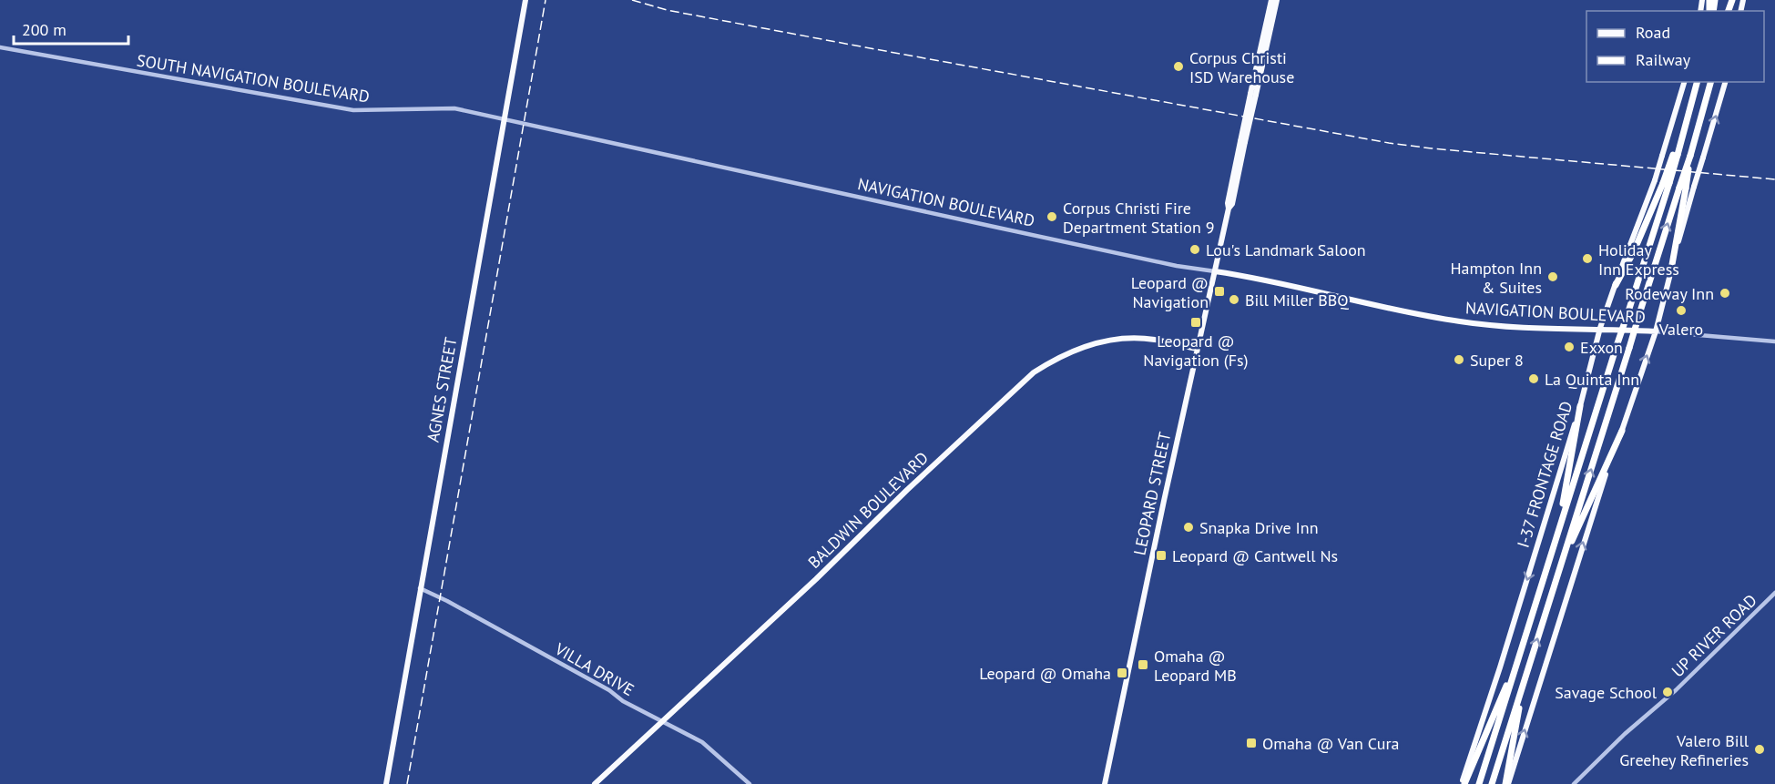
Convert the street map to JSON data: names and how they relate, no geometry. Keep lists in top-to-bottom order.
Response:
{
  "streets": {
    "main road": [
      "NAVIGATION BOULEVARD",
      "AGNES STREET",
      "I-37 FRONTAGE ROAD",
      "LEOPARD STREET",
      "BALDWIN BOULEVARD"
    ],
    "street": ["SOUTH NAVIGATION BOULEVARD", "UP RIVER ROAD", "VILLA DRIVE"]
  },
  "crossings": [
    ["SOUTH NAVIGATION BOULEVARD", "NAVIGATION BOULEVARD"],
    ["SOUTH NAVIGATION BOULEVARD", "AGNES STREET"],
    ["NAVIGATION BOULEVARD", "AGNES STREET"],
    ["NAVIGATION BOULEVARD", "I-37 FRONTAGE ROAD"],
    ["NAVIGATION BOULEVARD", "LEOPARD STREET"],
    ["AGNES STREET", "VILLA DRIVE"],
    ["LEOPARD STREET", "BALDWIN BOULEVARD"],
    ["BALDWIN BOULEVARD", "VILLA DRIVE"]
  ],
  "places": {
    "other": [
      "Corpus Christi ISD Warehouse",
      "Corpus Christi Fire Department Station 9",
      "Lou's Landmark Saloon",
      "Holiday Inn Express",
      "Hampton Inn & Suites",
      "Rodeway Inn",
      "Bill Miller BBQ",
      "Valero",
      "Exxon",
      "Super 8",
      "La Quinta Inn",
      "Snapka Drive Inn",
      "Savage School",
      "Valero Bill Greehey Refineries"
    ],
    "transit": [
      "Leopard @ Navigation",
      "Leopard @ Navigation (Fs)",
      "Leopard @ Cantwell Ns",
      "Omaha @ Leopard MB",
      "Leopard @ Omaha",
      "Omaha @ Van Cura"
    ]
  },
  "legend": ["Road", "Railway"],
  "scale_bar": "200 m"
}
